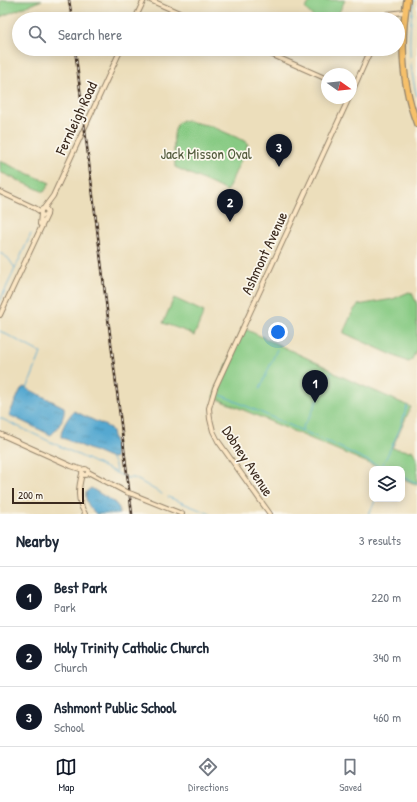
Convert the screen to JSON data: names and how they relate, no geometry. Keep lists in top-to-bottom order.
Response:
{
  "streets": {
    "street": ["Fernleigh Road", "Ashmont Avenue", "Dobney Avenue"]
  },
  "crossings": [
    ["Ashmont Avenue", "Dobney Avenue"]
  ],
  "parks": ["Jack Misson Oval"],
  "scale_bar": "200 m",
  "north": "right",
  "page": {
    "search": "Search here",
    "pins": ["3", "2", "1"],
    "scale": "200 m",
    "heading": ["Nearby", "3 results"],
    "list": [
      {
        "mark": "1",
        "name": "Best Park",
        "note": "Park",
        "value": "220 m"
      },
      {
        "mark": "2",
        "name": "Holy Trinity Catholic Church",
        "note": "Church",
        "value": "340 m"
      },
      {
        "mark": "3",
        "name": "Ashmont Public School",
        "note": "School",
        "value": "460 m"
      }
    ],
    "nav": ["Map", "Directions", "Saved"]
  }
}
